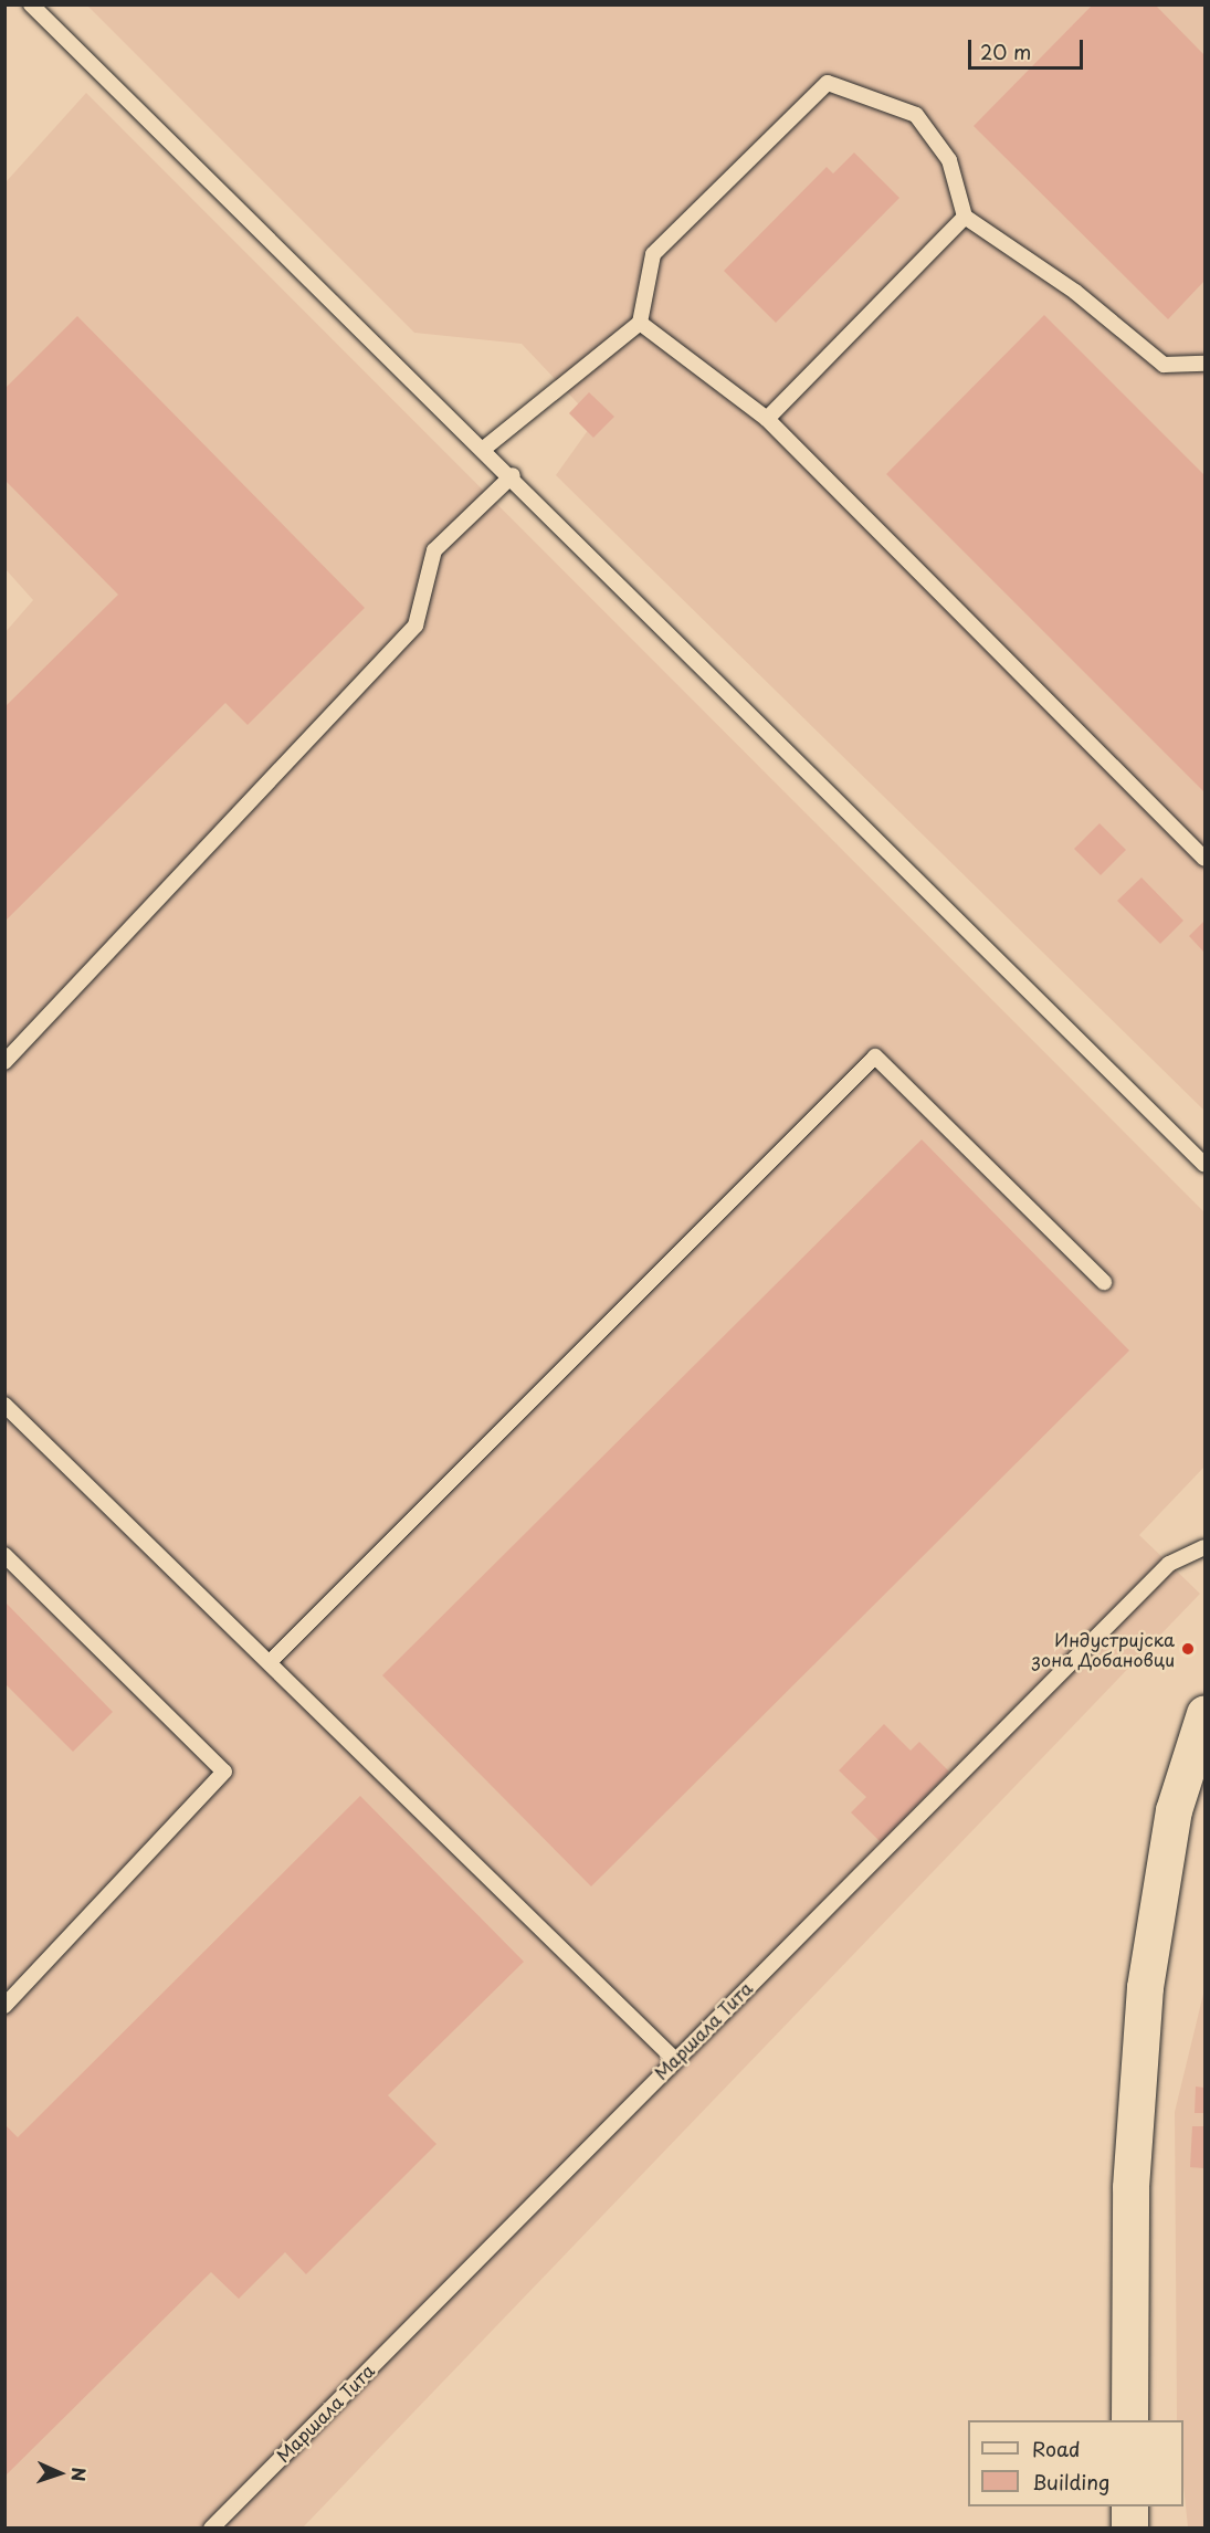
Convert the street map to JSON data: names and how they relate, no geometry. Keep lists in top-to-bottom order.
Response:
{
  "streets": {
    "lane": ["Маршала Тита"]
  },
  "places": ["Индустријска зона Добановци"],
  "legend": ["Road", "Building"],
  "scale_bar": "20 m",
  "north": "right"
}
